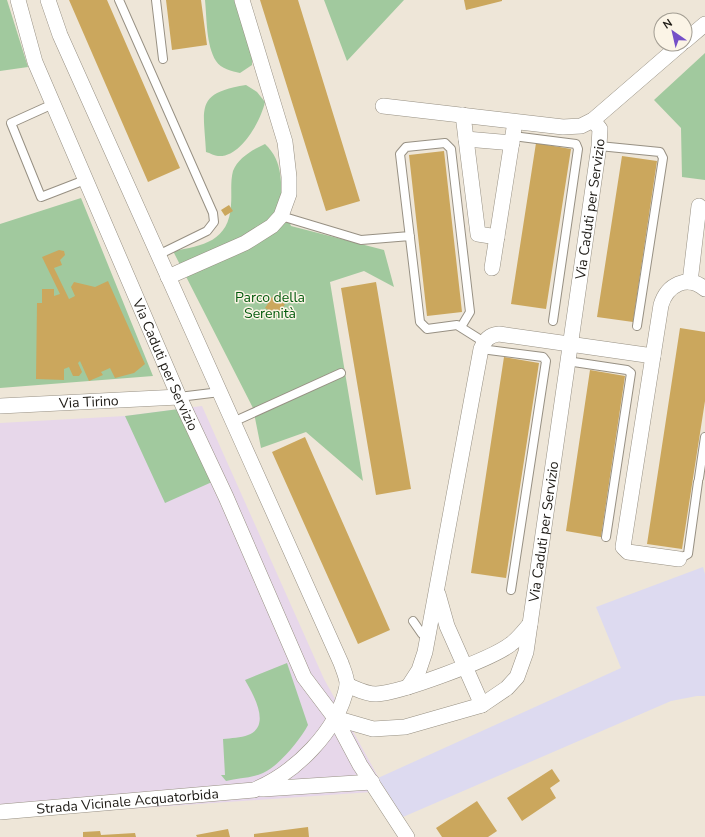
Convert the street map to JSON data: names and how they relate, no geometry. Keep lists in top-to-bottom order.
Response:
{
  "streets": {
    "street": ["Via Caduti per Servizio", "Via Tirino", "Strada Vicinale Acquatorbida"]
  },
  "crossings": [
    ["Via Caduti per Servizio", "Via Tirino"],
    ["Via Caduti per Servizio", "Strada Vicinale Acquatorbida"]
  ],
  "parks": ["Parco della Serenità"],
  "north": "top left"
}
